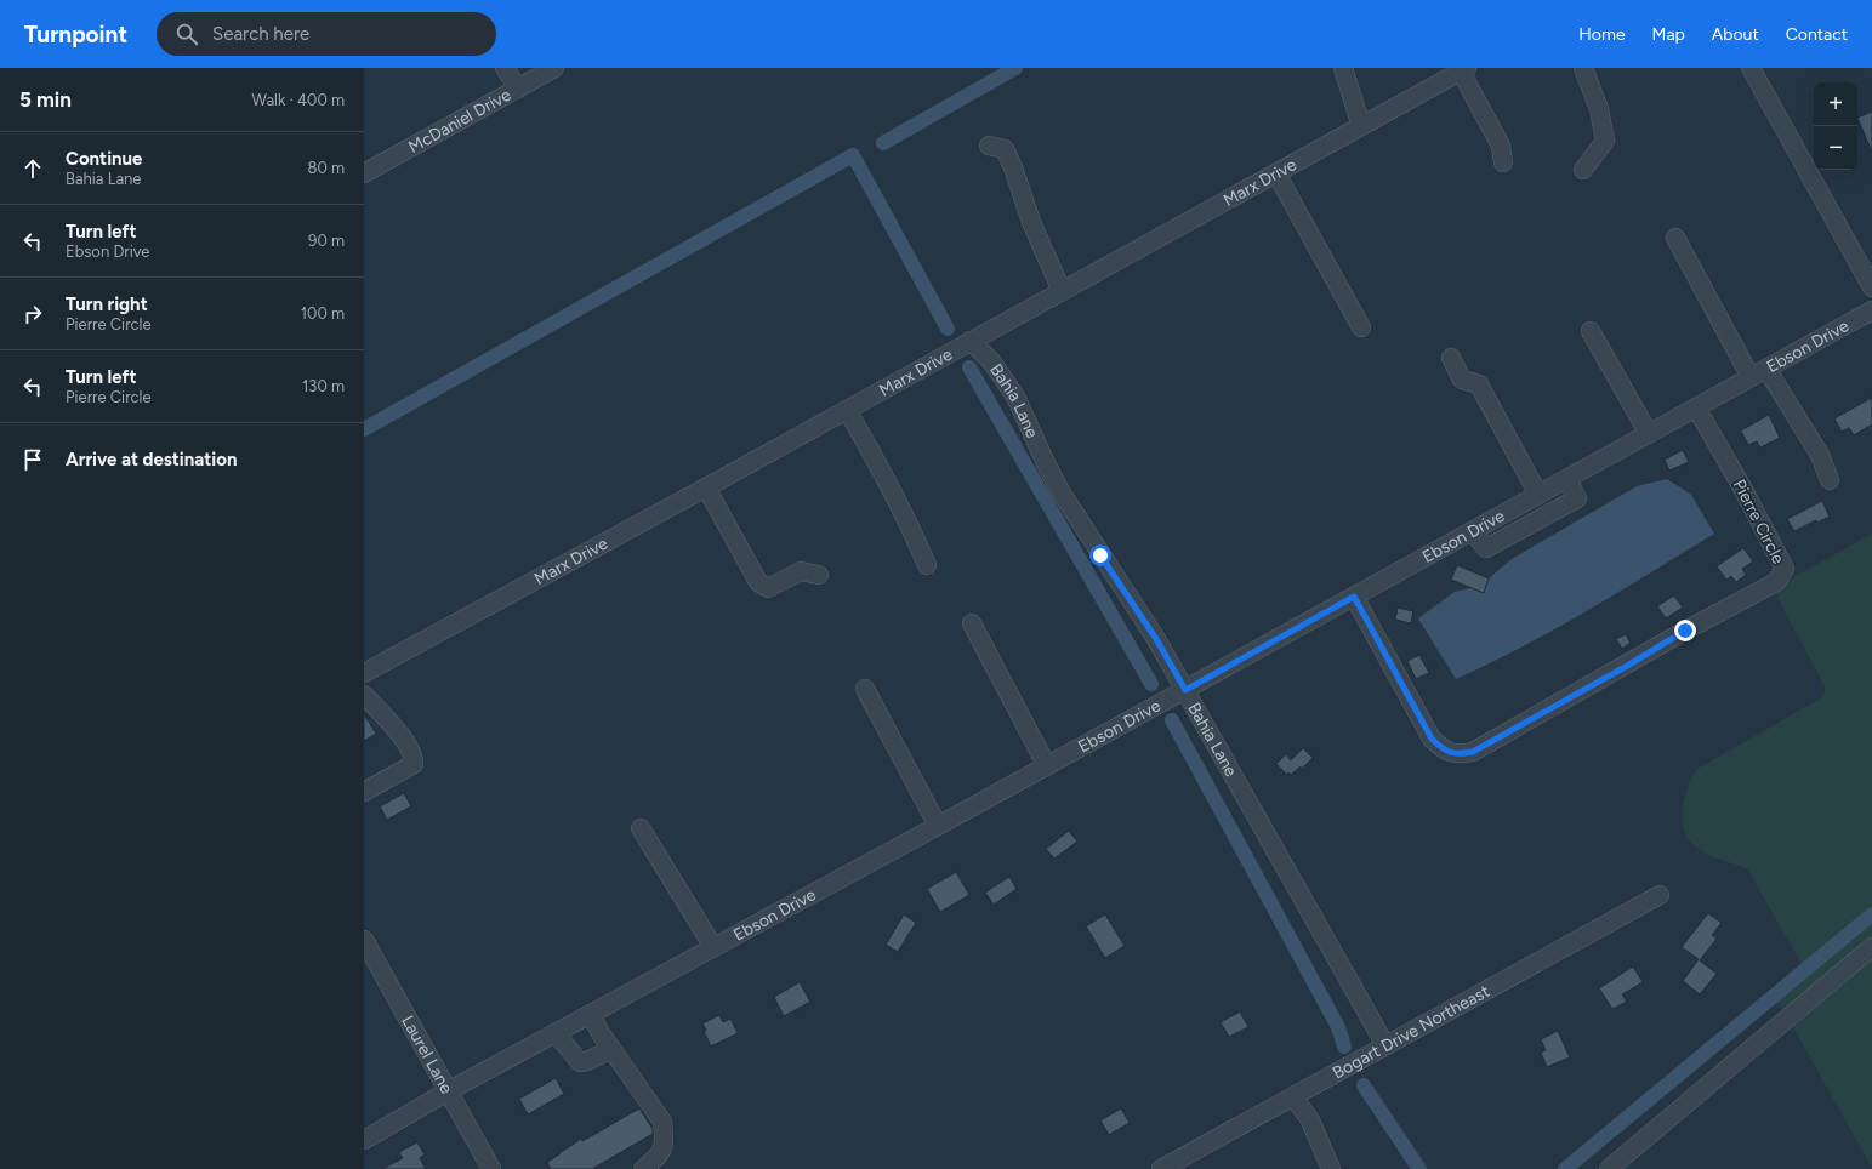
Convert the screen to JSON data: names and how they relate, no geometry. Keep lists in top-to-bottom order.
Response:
{
  "streets": {
    "street": [
      "McDaniel Drive",
      "Marx Drive",
      "Ebson Drive",
      "Bahia Lane",
      "Pierre Circle",
      "Bogart Drive Northeast",
      "Laurel Lane"
    ]
  },
  "crossings": [
    ["Marx Drive", "Bahia Lane"],
    ["Ebson Drive", "Bahia Lane"],
    ["Ebson Drive", "Pierre Circle"],
    ["Ebson Drive", "Laurel Lane"],
    ["Bahia Lane", "Bogart Drive Northeast"]
  ],
  "page": {
    "header": "Turnpoint",
    "search": "Search here",
    "nav": [
      "Home",
      "Map",
      "About",
      "Contact"
    ],
    "heading": ["5 min", "Walk · 400 m"],
    "map_buttons": ["+", "−"],
    "list": [
      ["Continue", "Bahia Lane", "80 m"],
      ["Turn left", "Ebson Drive", "90 m"],
      ["Turn right", "Pierre Circle", "100 m"],
      ["Turn left", "Pierre Circle", "130 m"],
      "Arrive at destination"
    ]
  }
}
